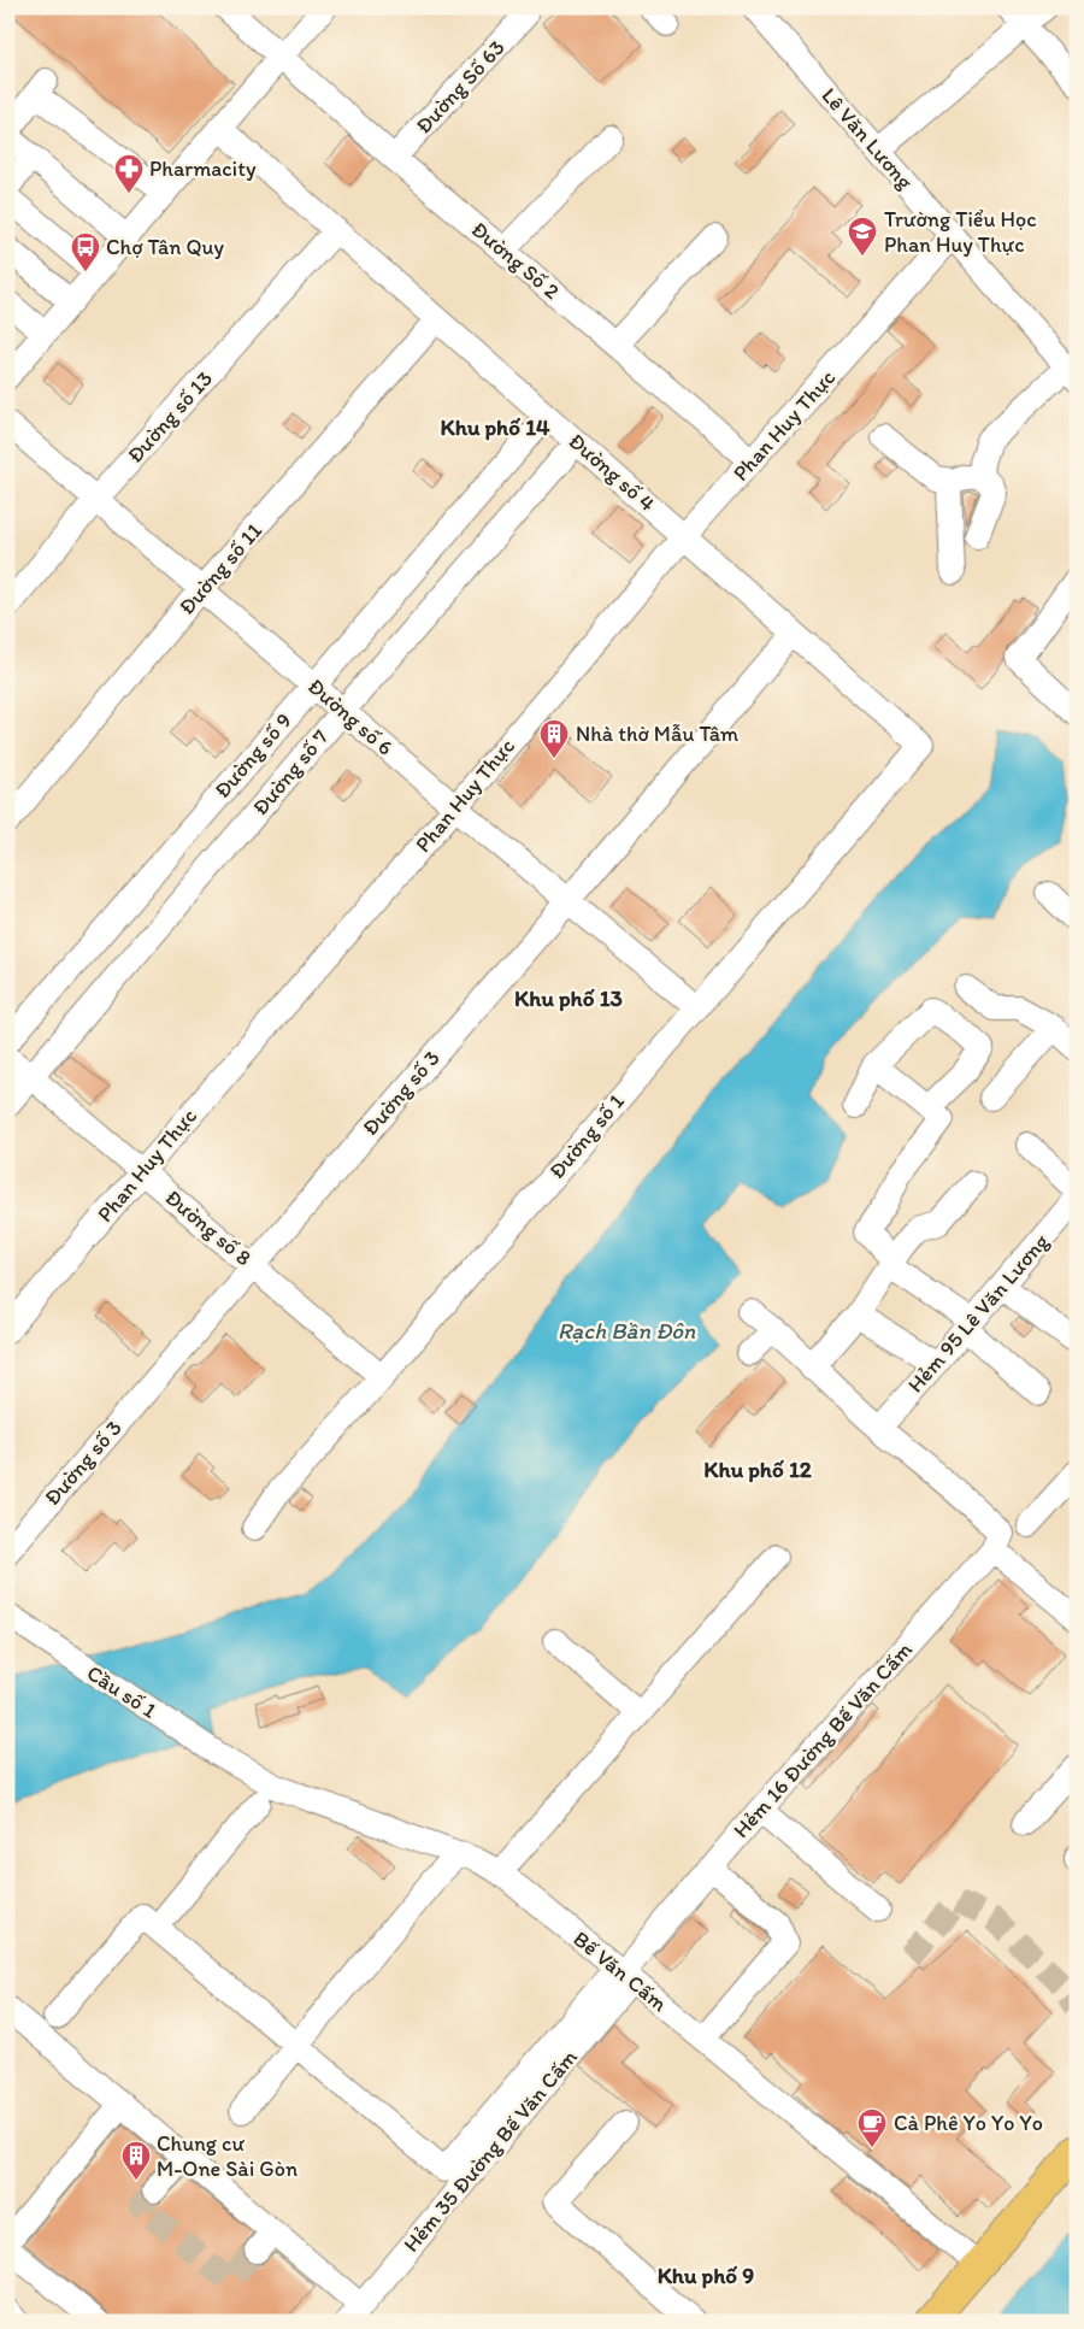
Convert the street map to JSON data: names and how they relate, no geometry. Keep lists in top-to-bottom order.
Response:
{
  "streets": {
    "street": [
      "Đường Số 63",
      "Lê Văn Lương",
      "Đường Số 2",
      "Đường số 13",
      "Phan Huy Thực",
      "Đường số 4",
      "Đường số 11",
      "Đường số 6",
      "Đường số 9",
      "Đường số 7",
      "Đường số 3",
      "Đường số 1",
      "Đường số 8",
      "Hẻm 95 Lê Văn Lương",
      "Cầu số 1",
      "Hẻm 16 Đường Bế Văn Cấm",
      "Bế Văn Cấm",
      "Hẻm 35 Đường Bế Văn Cấm"
    ]
  },
  "crossings": [
    ["Đường Số 63", "Đường Số 2"],
    ["Lê Văn Lương", "Phan Huy Thực"],
    ["Đường Số 2", "Phan Huy Thực"],
    ["Đường số 13", "Đường số 4"],
    ["Đường số 13", "Đường số 6"],
    ["Phan Huy Thực", "Đường số 4"],
    ["Phan Huy Thực", "Đường số 6"],
    ["Phan Huy Thực", "Đường số 8"],
    ["Đường số 4", "Đường số 11"],
    ["Đường số 4", "Đường số 9"],
    ["Đường số 4", "Đường số 7"],
    ["Đường số 4", "Đường số 3"],
    ["Đường số 4", "Đường số 1"],
    ["Đường số 11", "Đường số 6"],
    ["Đường số 6", "Đường số 9"],
    ["Đường số 6", "Đường số 7"],
    ["Đường số 6", "Đường số 3"],
    ["Đường số 6", "Đường số 1"],
    ["Đường số 7", "Đường số 8"],
    ["Đường số 3", "Đường số 8"],
    ["Đường số 1", "Đường số 8"],
    ["Cầu số 1", "Bế Văn Cấm"],
    ["Hẻm 16 Đường Bế Văn Cấm", "Bế Văn Cấm"],
    ["Hẻm 16 Đường Bế Văn Cấm", "Hẻm 35 Đường Bế Văn Cấm"],
    ["Bế Văn Cấm", "Hẻm 35 Đường Bế Văn Cấm"]
  ],
  "districts": [
    "Khu phố 14",
    "Khu phố 13",
    "Khu phố 12",
    "Khu phố 9"
  ],
  "water": ["Rạch Bần Đôn"],
  "places": {
    "pharmacy": ["Pharmacity"],
    "school or university": ["Trường Tiểu Học Phan Huy Thực"],
    "bus stop": ["Chợ Tân Quy"],
    "building": ["Nhà thờ Mẫu Tâm", "Chung cư M-One Sài Gòn"],
    "cafe": ["Cà Phê Yo Yo Yo"]
  }
}
